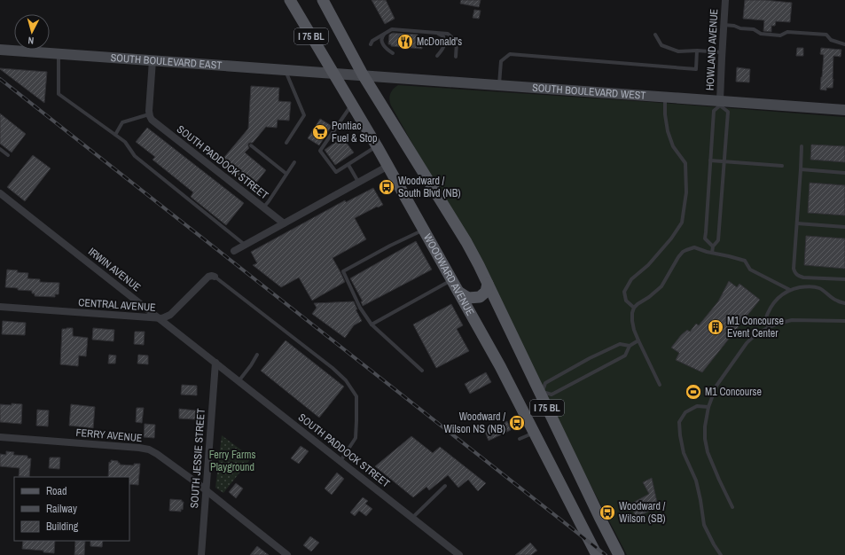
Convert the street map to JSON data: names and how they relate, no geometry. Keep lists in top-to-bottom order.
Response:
{
  "streets": {
    "main road": ["I 75 BL", "WOODWARD AVENUE"],
    "street": [
      "HOWLAND AVENUE",
      "SOUTH BOULEVARD EAST",
      "SOUTH BOULEVARD WEST",
      "SOUTH PADDOCK STREET",
      "IRWIN AVENUE",
      "CENTRAL AVENUE",
      "FERRY AVENUE",
      "SOUTH JESSIE STREET"
    ]
  },
  "crossings": [
    ["I 75 BL", "SOUTH BOULEVARD WEST"],
    ["HOWLAND AVENUE", "SOUTH BOULEVARD WEST"],
    ["SOUTH BOULEVARD EAST", "SOUTH BOULEVARD WEST"],
    ["SOUTH BOULEVARD EAST", "WOODWARD AVENUE"],
    ["SOUTH BOULEVARD WEST", "WOODWARD AVENUE"],
    ["SOUTH PADDOCK STREET", "IRWIN AVENUE"],
    ["SOUTH PADDOCK STREET", "SOUTH JESSIE STREET"],
    ["IRWIN AVENUE", "CENTRAL AVENUE"],
    ["IRWIN AVENUE", "SOUTH JESSIE STREET"],
    ["FERRY AVENUE", "SOUTH JESSIE STREET"]
  ],
  "parks": ["Ferry Farms Playground"],
  "places": {
    "restaurant": ["McDonald's"],
    "supermarket": ["Pontiac Fuel & Stop"],
    "bus stop": ["Woodward / South Blvd (NB)", "Woodward / Wilson NS (NB)", "Woodward / Wilson (SB)"],
    "building": ["M1 Concourse Event Center"],
    "sports": ["M1 Concourse"]
  },
  "legend": ["Road", "Railway", "Building"],
  "north": "bottom"
}
